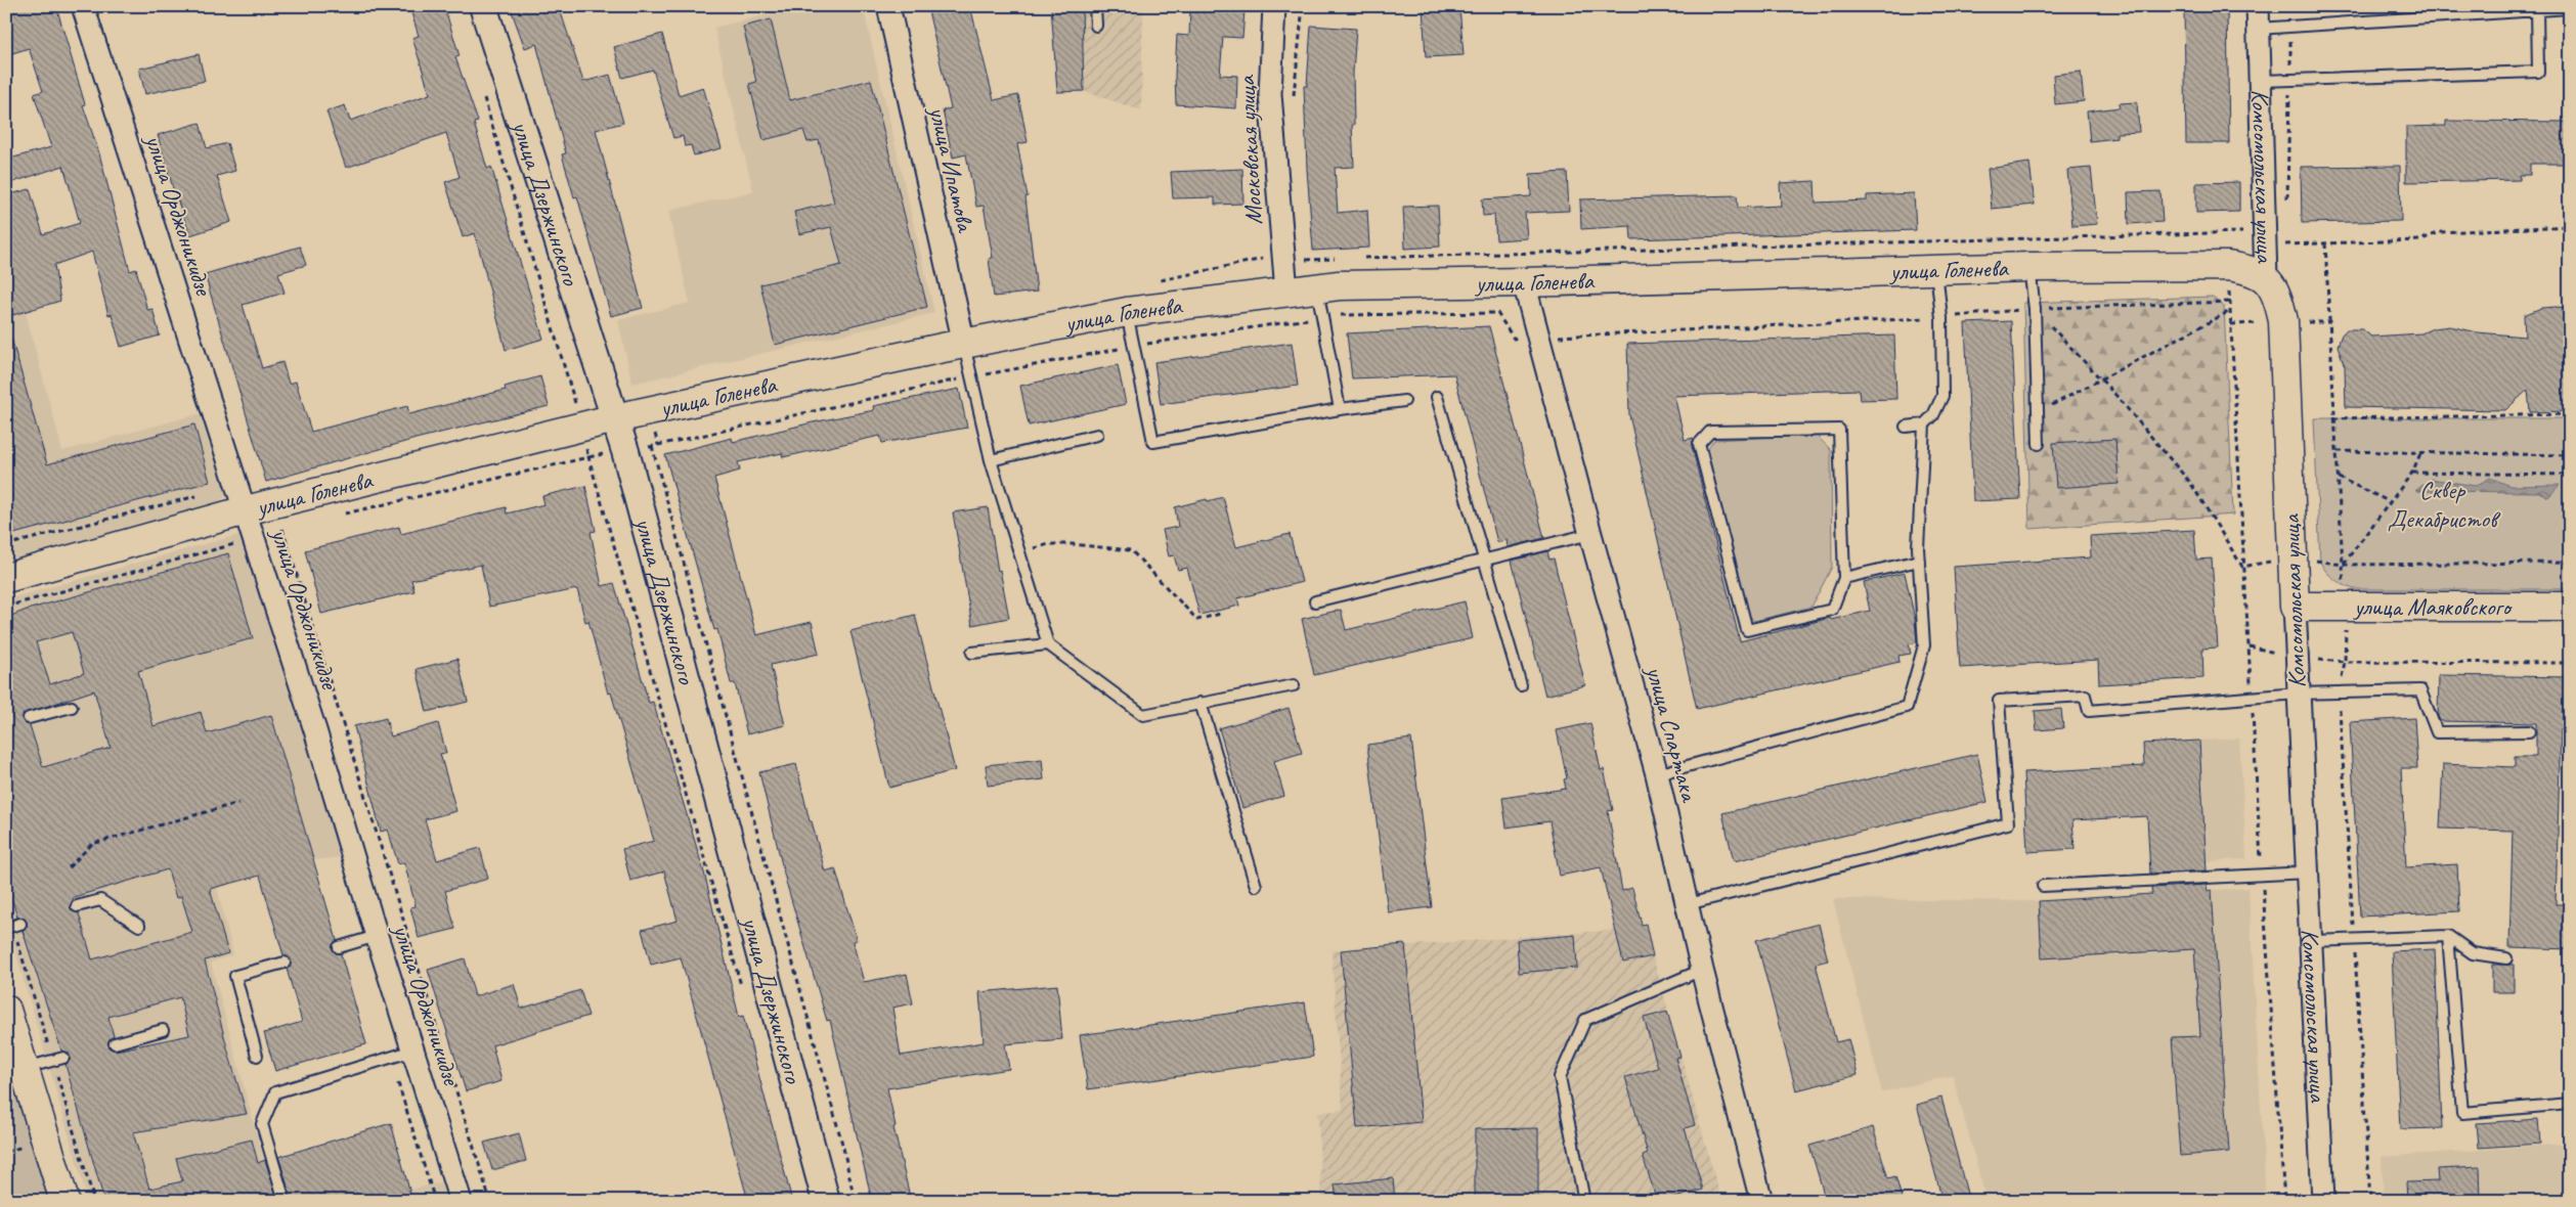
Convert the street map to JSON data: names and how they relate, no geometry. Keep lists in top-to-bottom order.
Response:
{
  "streets": {
    "main road": ["Комсомольская улица", "улица Голенева", "улица Маяковского"],
    "street": [
      "Московская улица",
      "улица Ипатова",
      "улица Дзержинского",
      "улица Орджоникидзе",
      "улица Спартака"
    ]
  },
  "crossings": [
    ["Московская улица", "улица Голенева"],
    ["улица Ипатова", "улица Голенева"],
    ["Комсомольская улица", "улица Голенева"],
    ["Комсомольская улица", "улица Маяковского"],
    ["улица Дзержинского", "улица Голенева"],
    ["улица Орджоникидзе", "улица Голенева"],
    ["улица Голенева", "улица Спартака"]
  ],
  "parks": ["Сквер Декабристов"]
}
